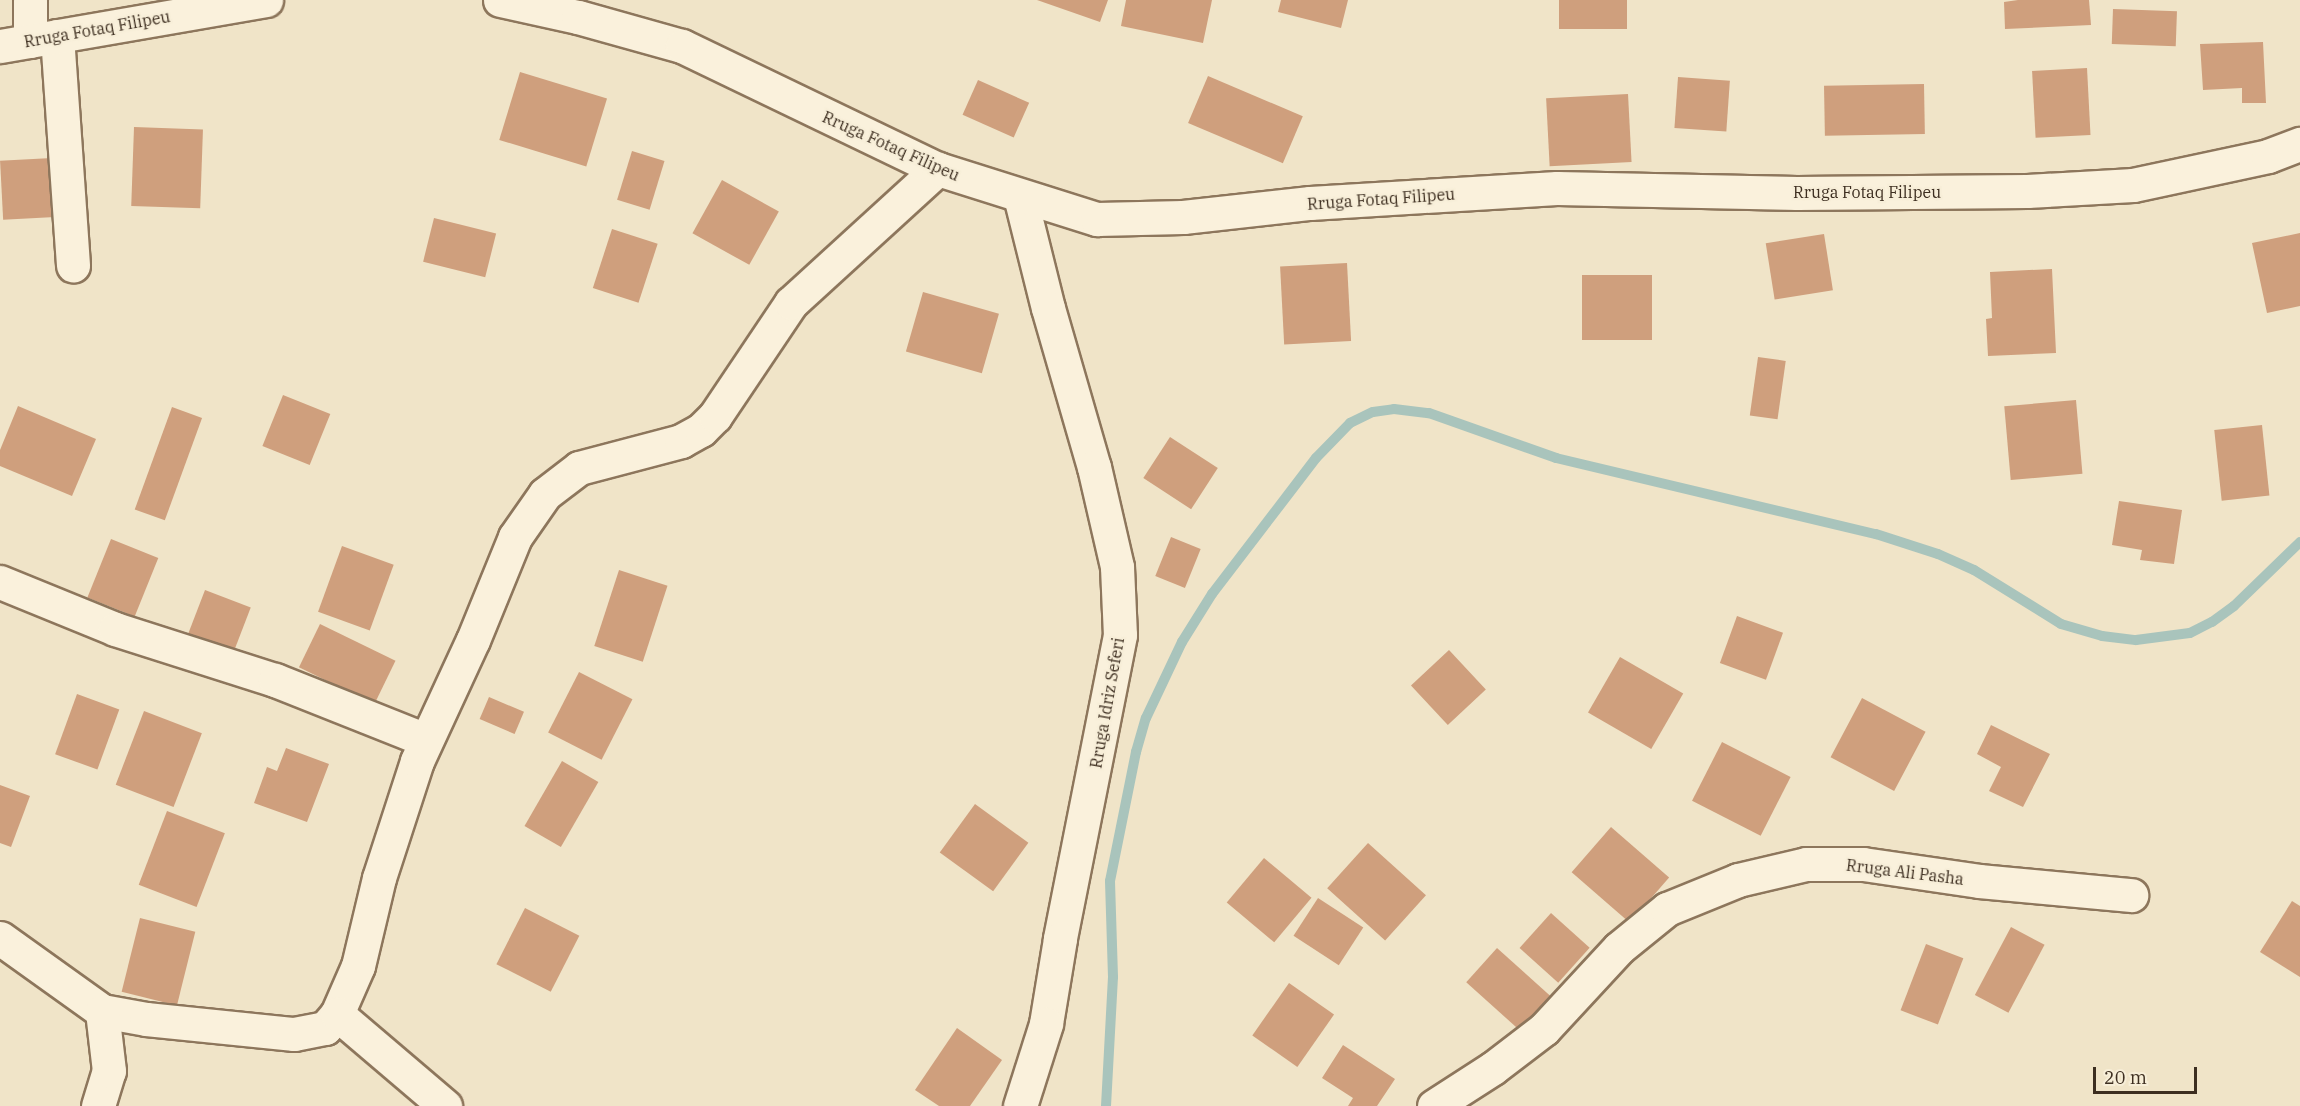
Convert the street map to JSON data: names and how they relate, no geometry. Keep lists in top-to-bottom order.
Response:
{
  "streets": {
    "street": ["Rruga Fotaq Filipeu", "Rruga Idriz Seferi", "Rruga Ali Pasha"]
  },
  "crossings": [
    ["Rruga Fotaq Filipeu", "Rruga Idriz Seferi"]
  ],
  "scale_bar": "20 m"
}
